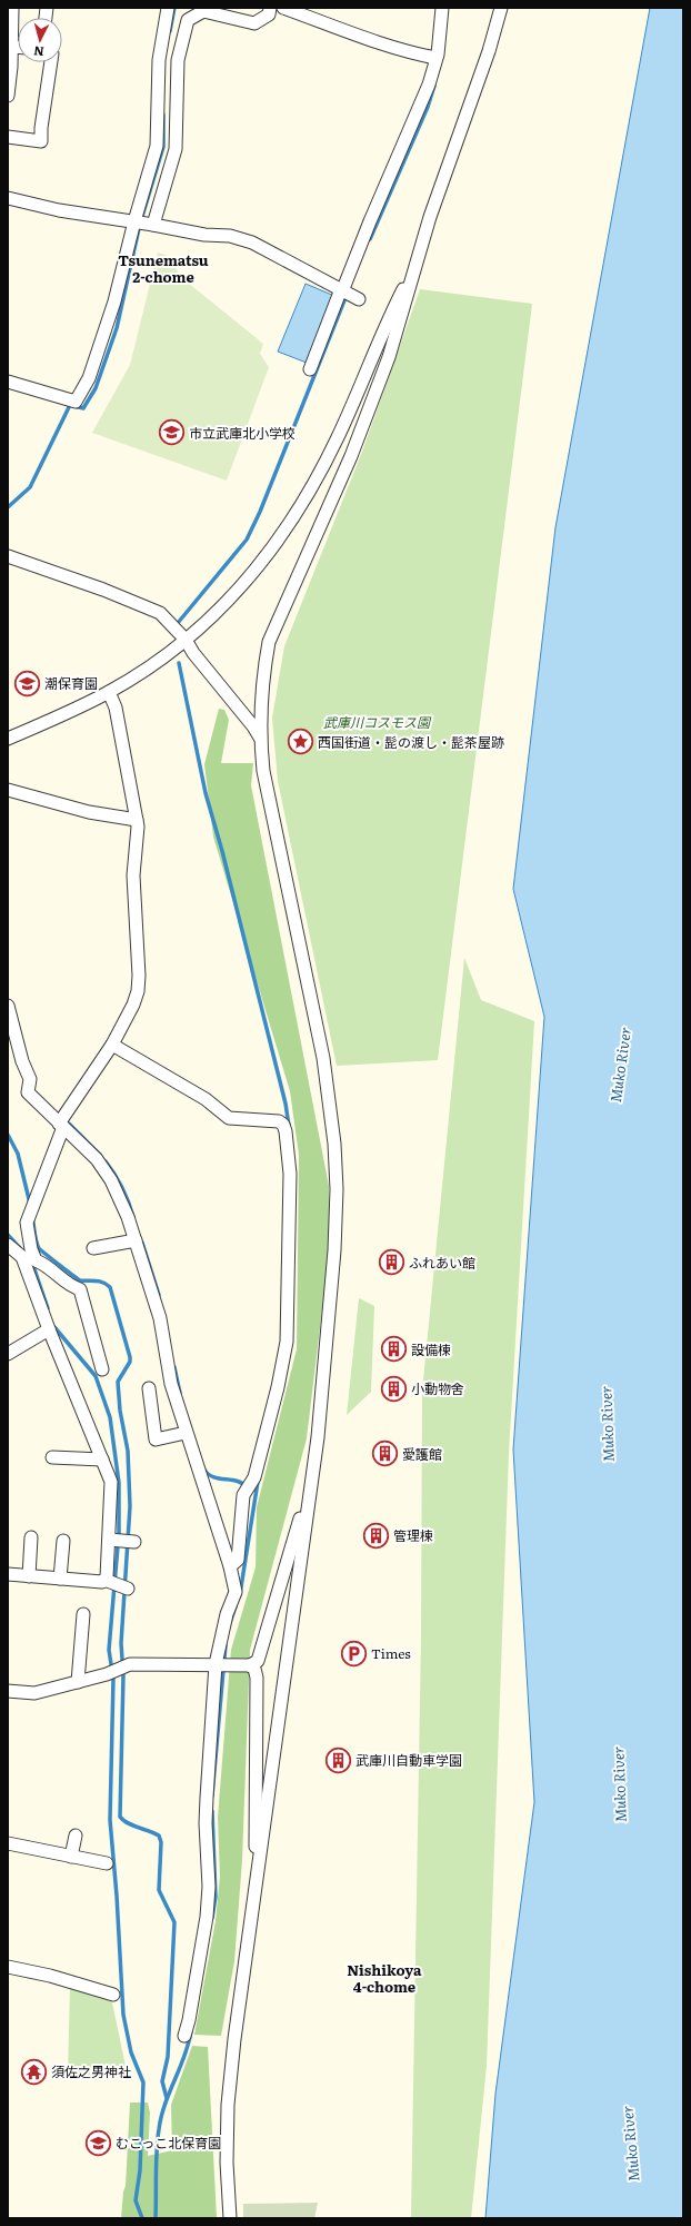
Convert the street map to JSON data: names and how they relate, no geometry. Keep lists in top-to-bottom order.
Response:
{
  "districts": ["Tsunematsu 2-chome", "Nishikoya 4-chome"],
  "water": ["Muko River"],
  "parks": ["武庫川コスモス園"],
  "places": {
    "school or university": ["市立武庫北小学校", "潮保育園", "むこっこ北保育園"],
    "place": ["西国街道・髭の渡し・髭茶屋跡"],
    "building": [
      "ふれあい館",
      "設備棟",
      "小動物舍",
      "愛護館",
      "管理棟",
      "武庫川自動車学園"
    ],
    "parking": ["Times"],
    "temple": ["須佐之男神社"]
  },
  "north": "bottom"
}
